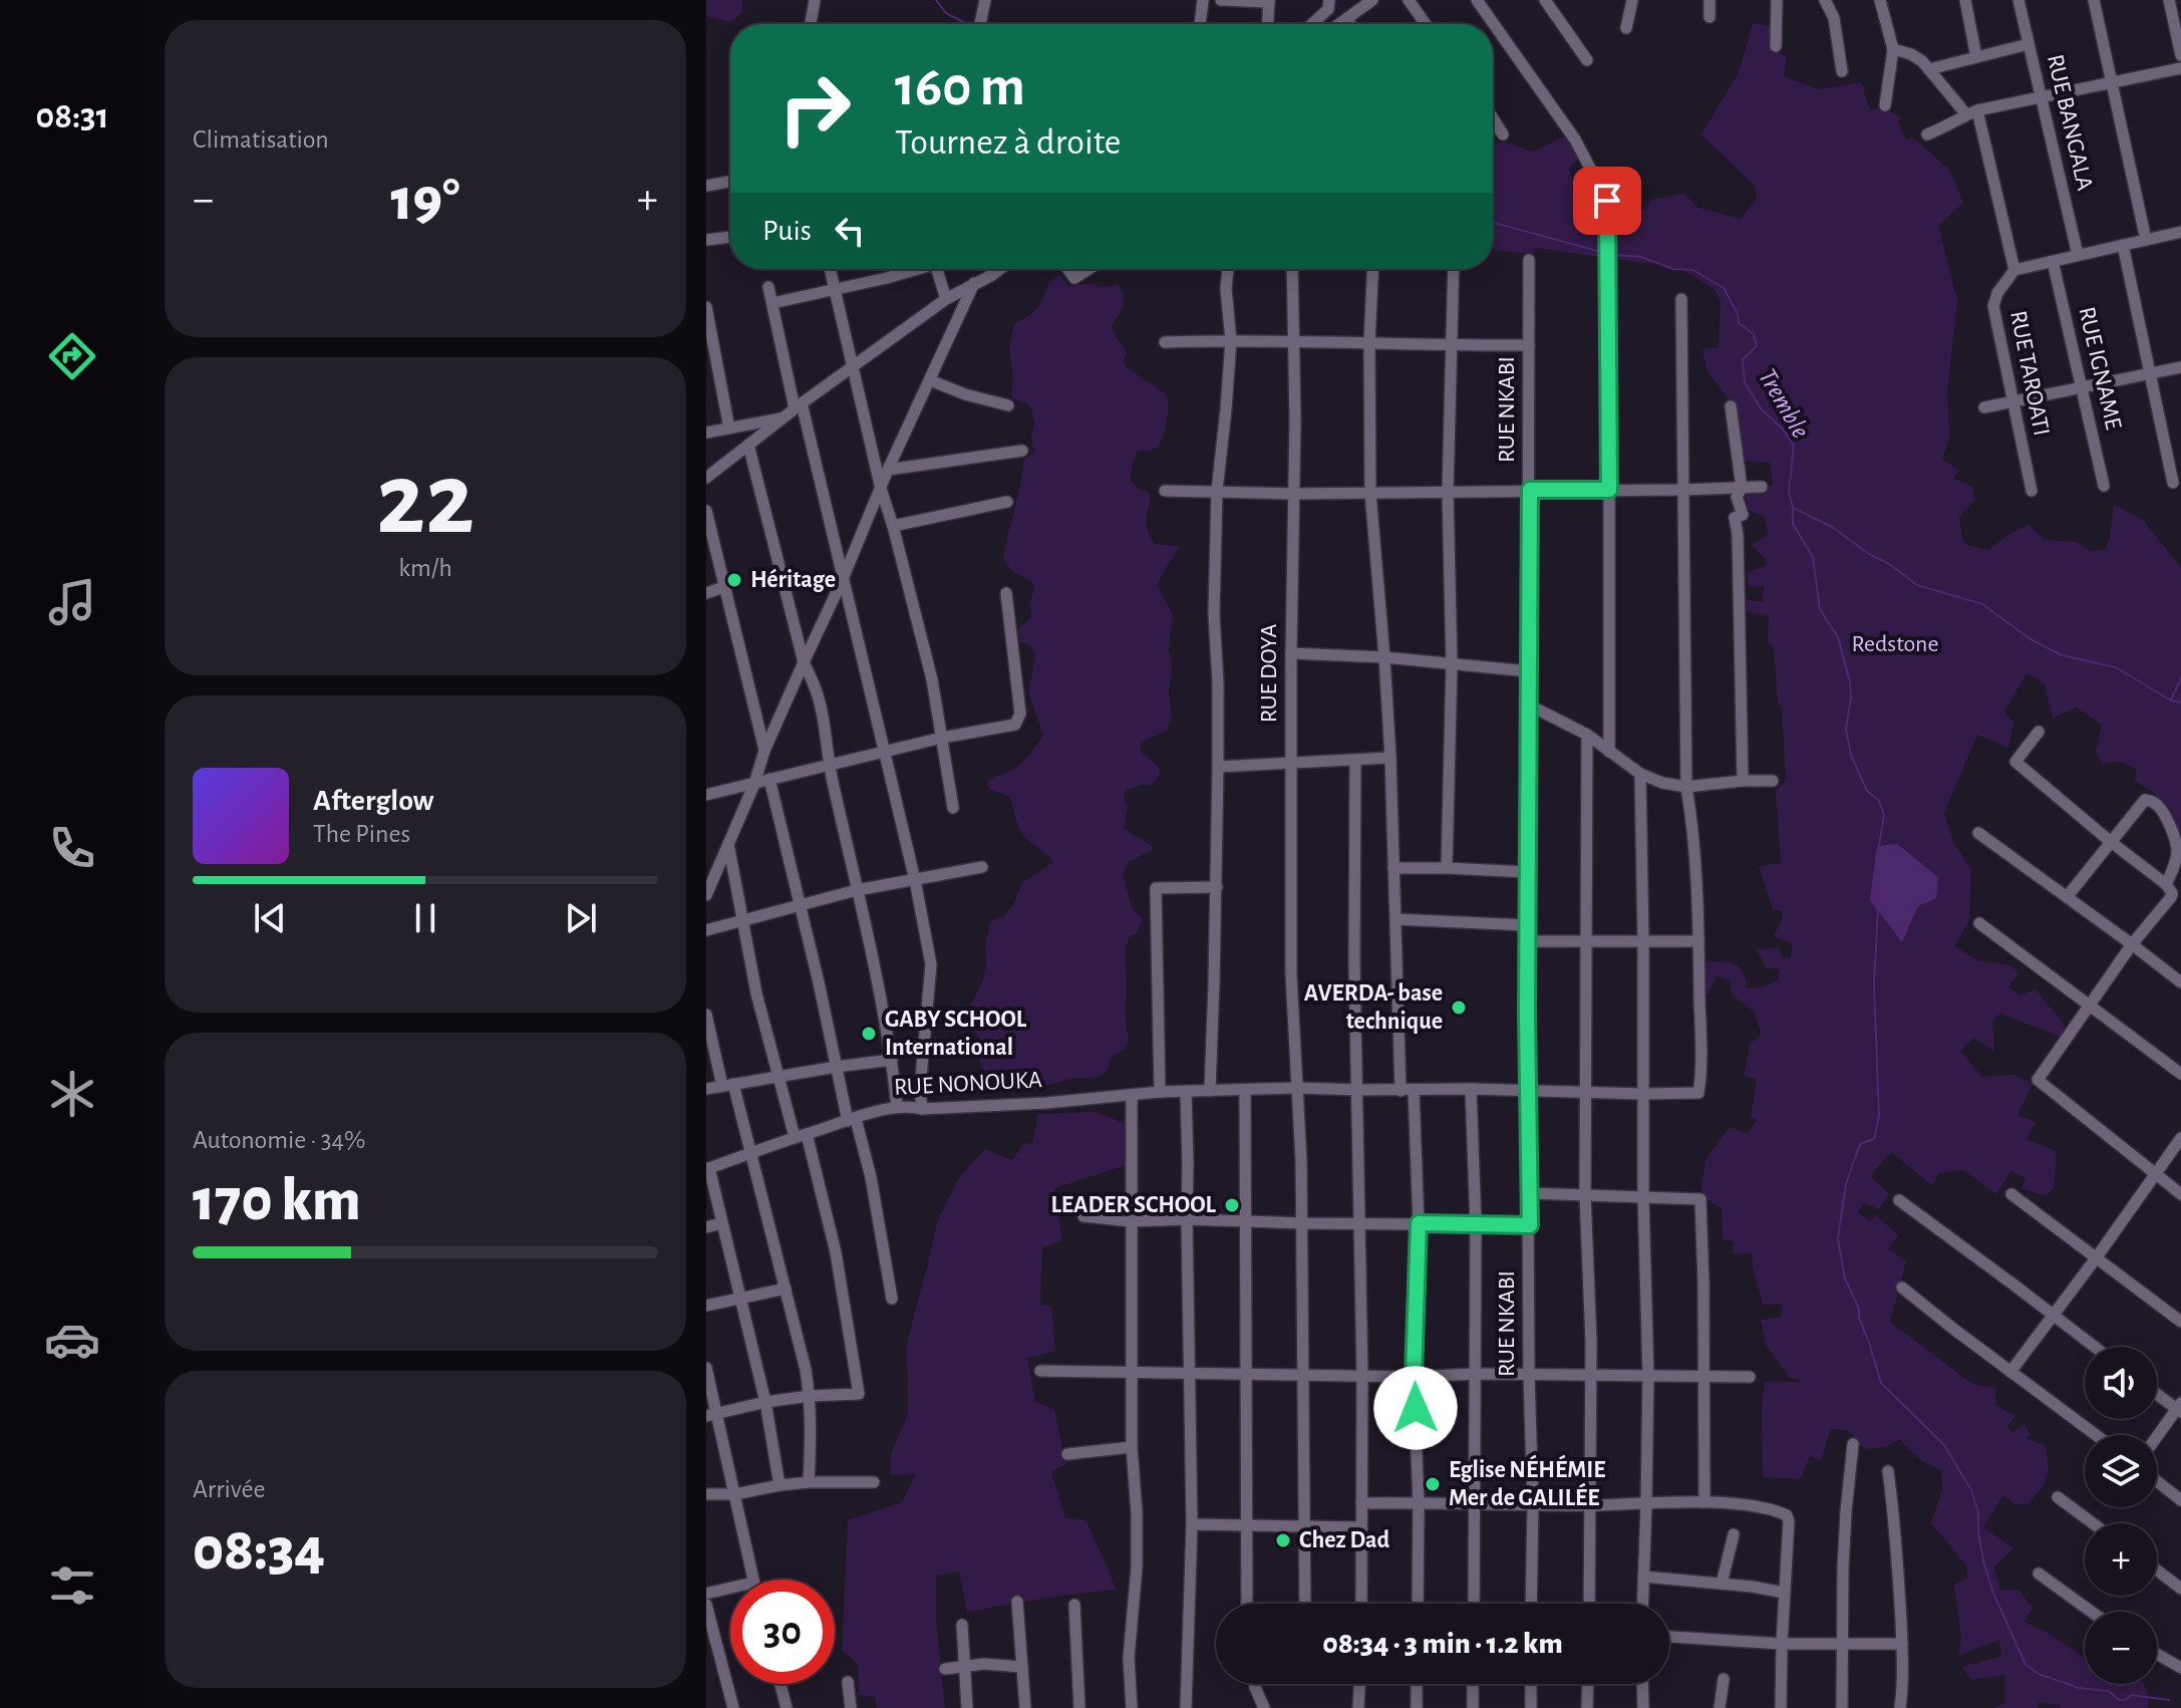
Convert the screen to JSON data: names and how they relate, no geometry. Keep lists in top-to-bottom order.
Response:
{
  "streets": {
    "street": [
      "RUE BANGALA",
      "RUE IGNAME",
      "RUE TAROATI",
      "RUE NKABI",
      "RUE DOYA",
      "RUE NONOUKA"
    ]
  },
  "crossings": [
    ["RUE NKABI", "RUE NONOUKA"],
    ["RUE DOYA", "RUE NONOUKA"]
  ],
  "water": ["Tremble"],
  "parks": ["Redstone"],
  "places": [
    "Héritage",
    "AVERDA- base technique",
    "GABY SCHOOL International",
    "LEADER SCHOOL",
    "Eglise NÉHÉMIE Mer de GALILÉE",
    "Chez Dad"
  ],
  "page": {
    "tabs": "08:31",
    "tile": [
      "Climatisation",
      ["22", "km/h"],
      ["Autonomie · 34%", "170 km"],
      ["Arrivée", "08:34"]
    ],
    "turn": ["160 m", "Tournez à droite"],
    "heat": ["−", "19°", "+"],
    "then": "Puis",
    "song": ["Afterglow", "The Pines"],
    "map_buttons": ["+", "−"],
    "limit": "30",
    "trip": "08:34 · 3 min · 1.2 km"
  }
}
